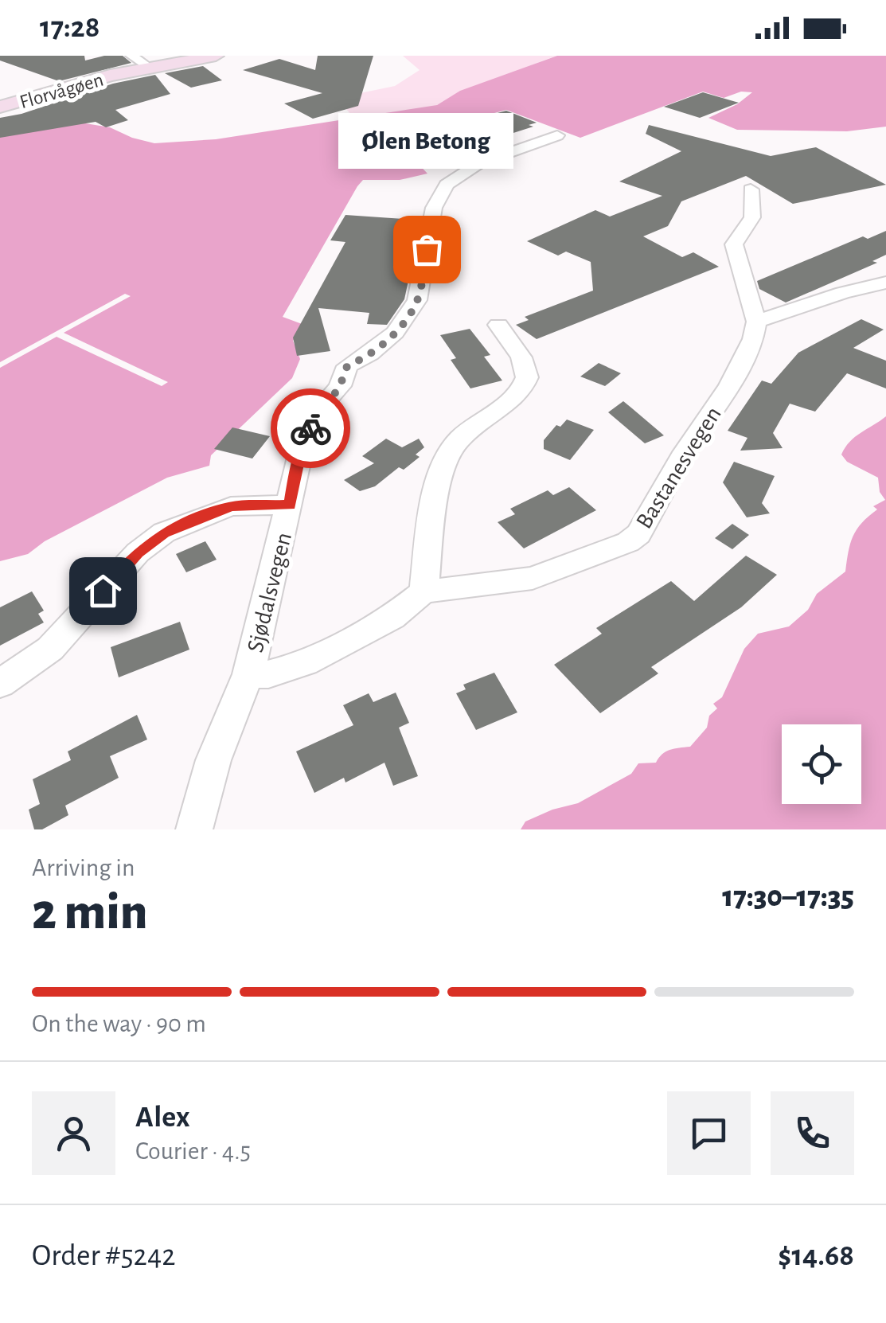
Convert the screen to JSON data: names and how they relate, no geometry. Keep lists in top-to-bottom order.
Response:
{
  "streets": {
    "main road": ["Florvågøen"],
    "street": ["Bastanesvegen", "Sjødalsvegen"]
  },
  "places": ["Ølen Betong"],
  "page": {
    "status": "17:28",
    "bubble": "Ølen Betong",
    "heading": ["2 min", "Arriving in", "17:30–17:35"],
    "panel": [
      "Alex",
      "Courier · 4.5",
      "Order #5242",
      "$14.68"
    ],
    "bar": "On the way · 90 m"
  }
}
